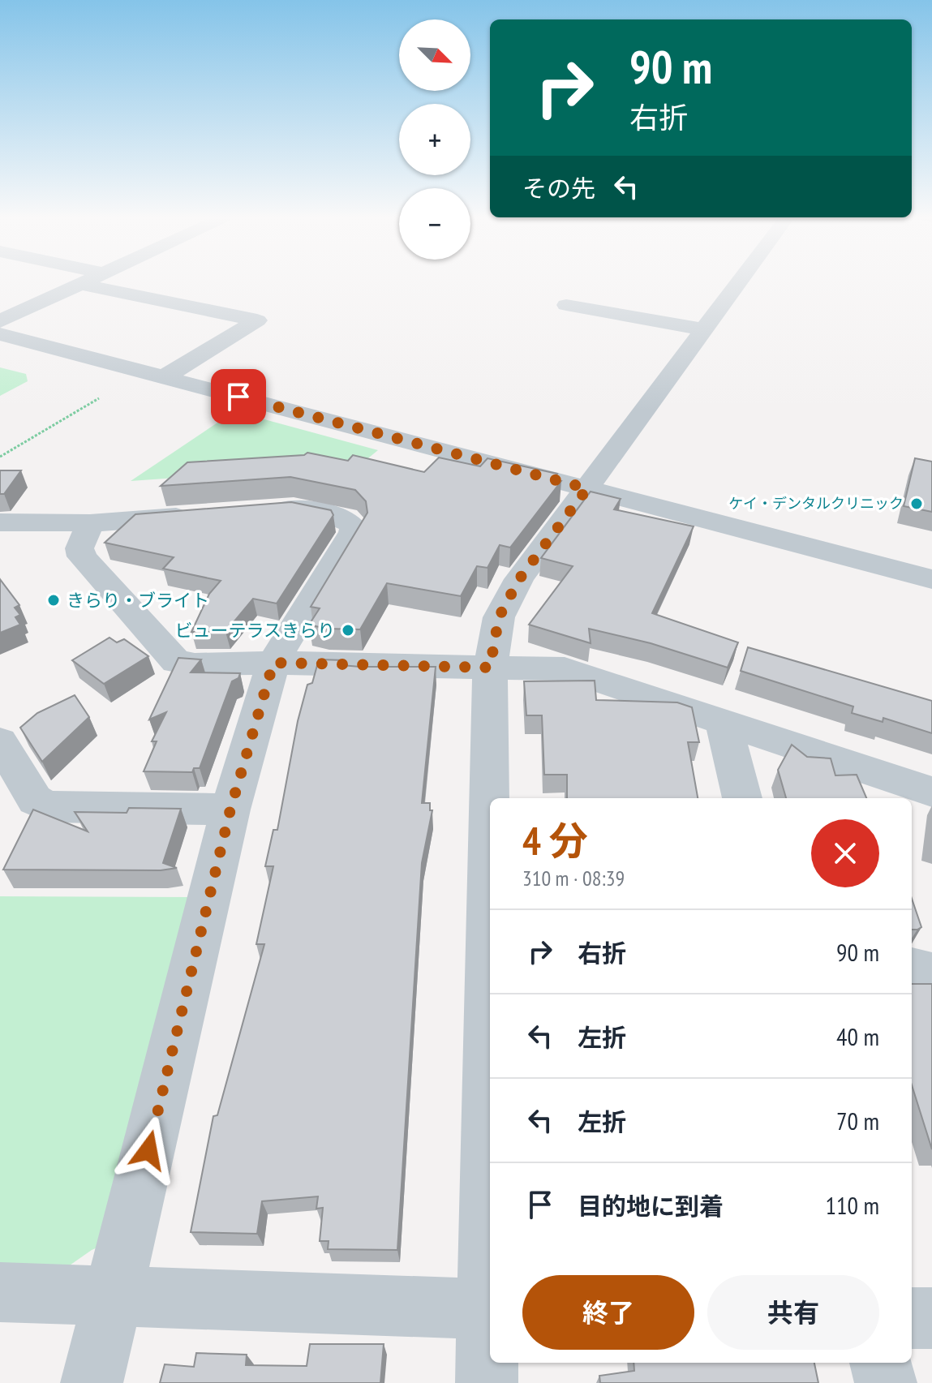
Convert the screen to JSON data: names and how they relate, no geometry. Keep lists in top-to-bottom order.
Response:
{
  "places": ["ケイ・デンタルクリニック", "きらり・ブライト", "ビューテラスきらり"],
  "north": "bottom right",
  "page": {
    "map_buttons": ["+", "−"],
    "turn": ["90 m", "右折"],
    "then": "その先",
    "heading": ["4 分", "310 m · 08:39"],
    "list": [
      {
        "name": "右折",
        "value": "90 m"
      },
      {
        "name": "左折",
        "value": "40 m"
      },
      {
        "name": "左折",
        "value": "70 m"
      },
      {
        "name": "目的地に到着",
        "value": "110 m"
      }
    ],
    "buttons": ["終了", "共有"]
  }
}
